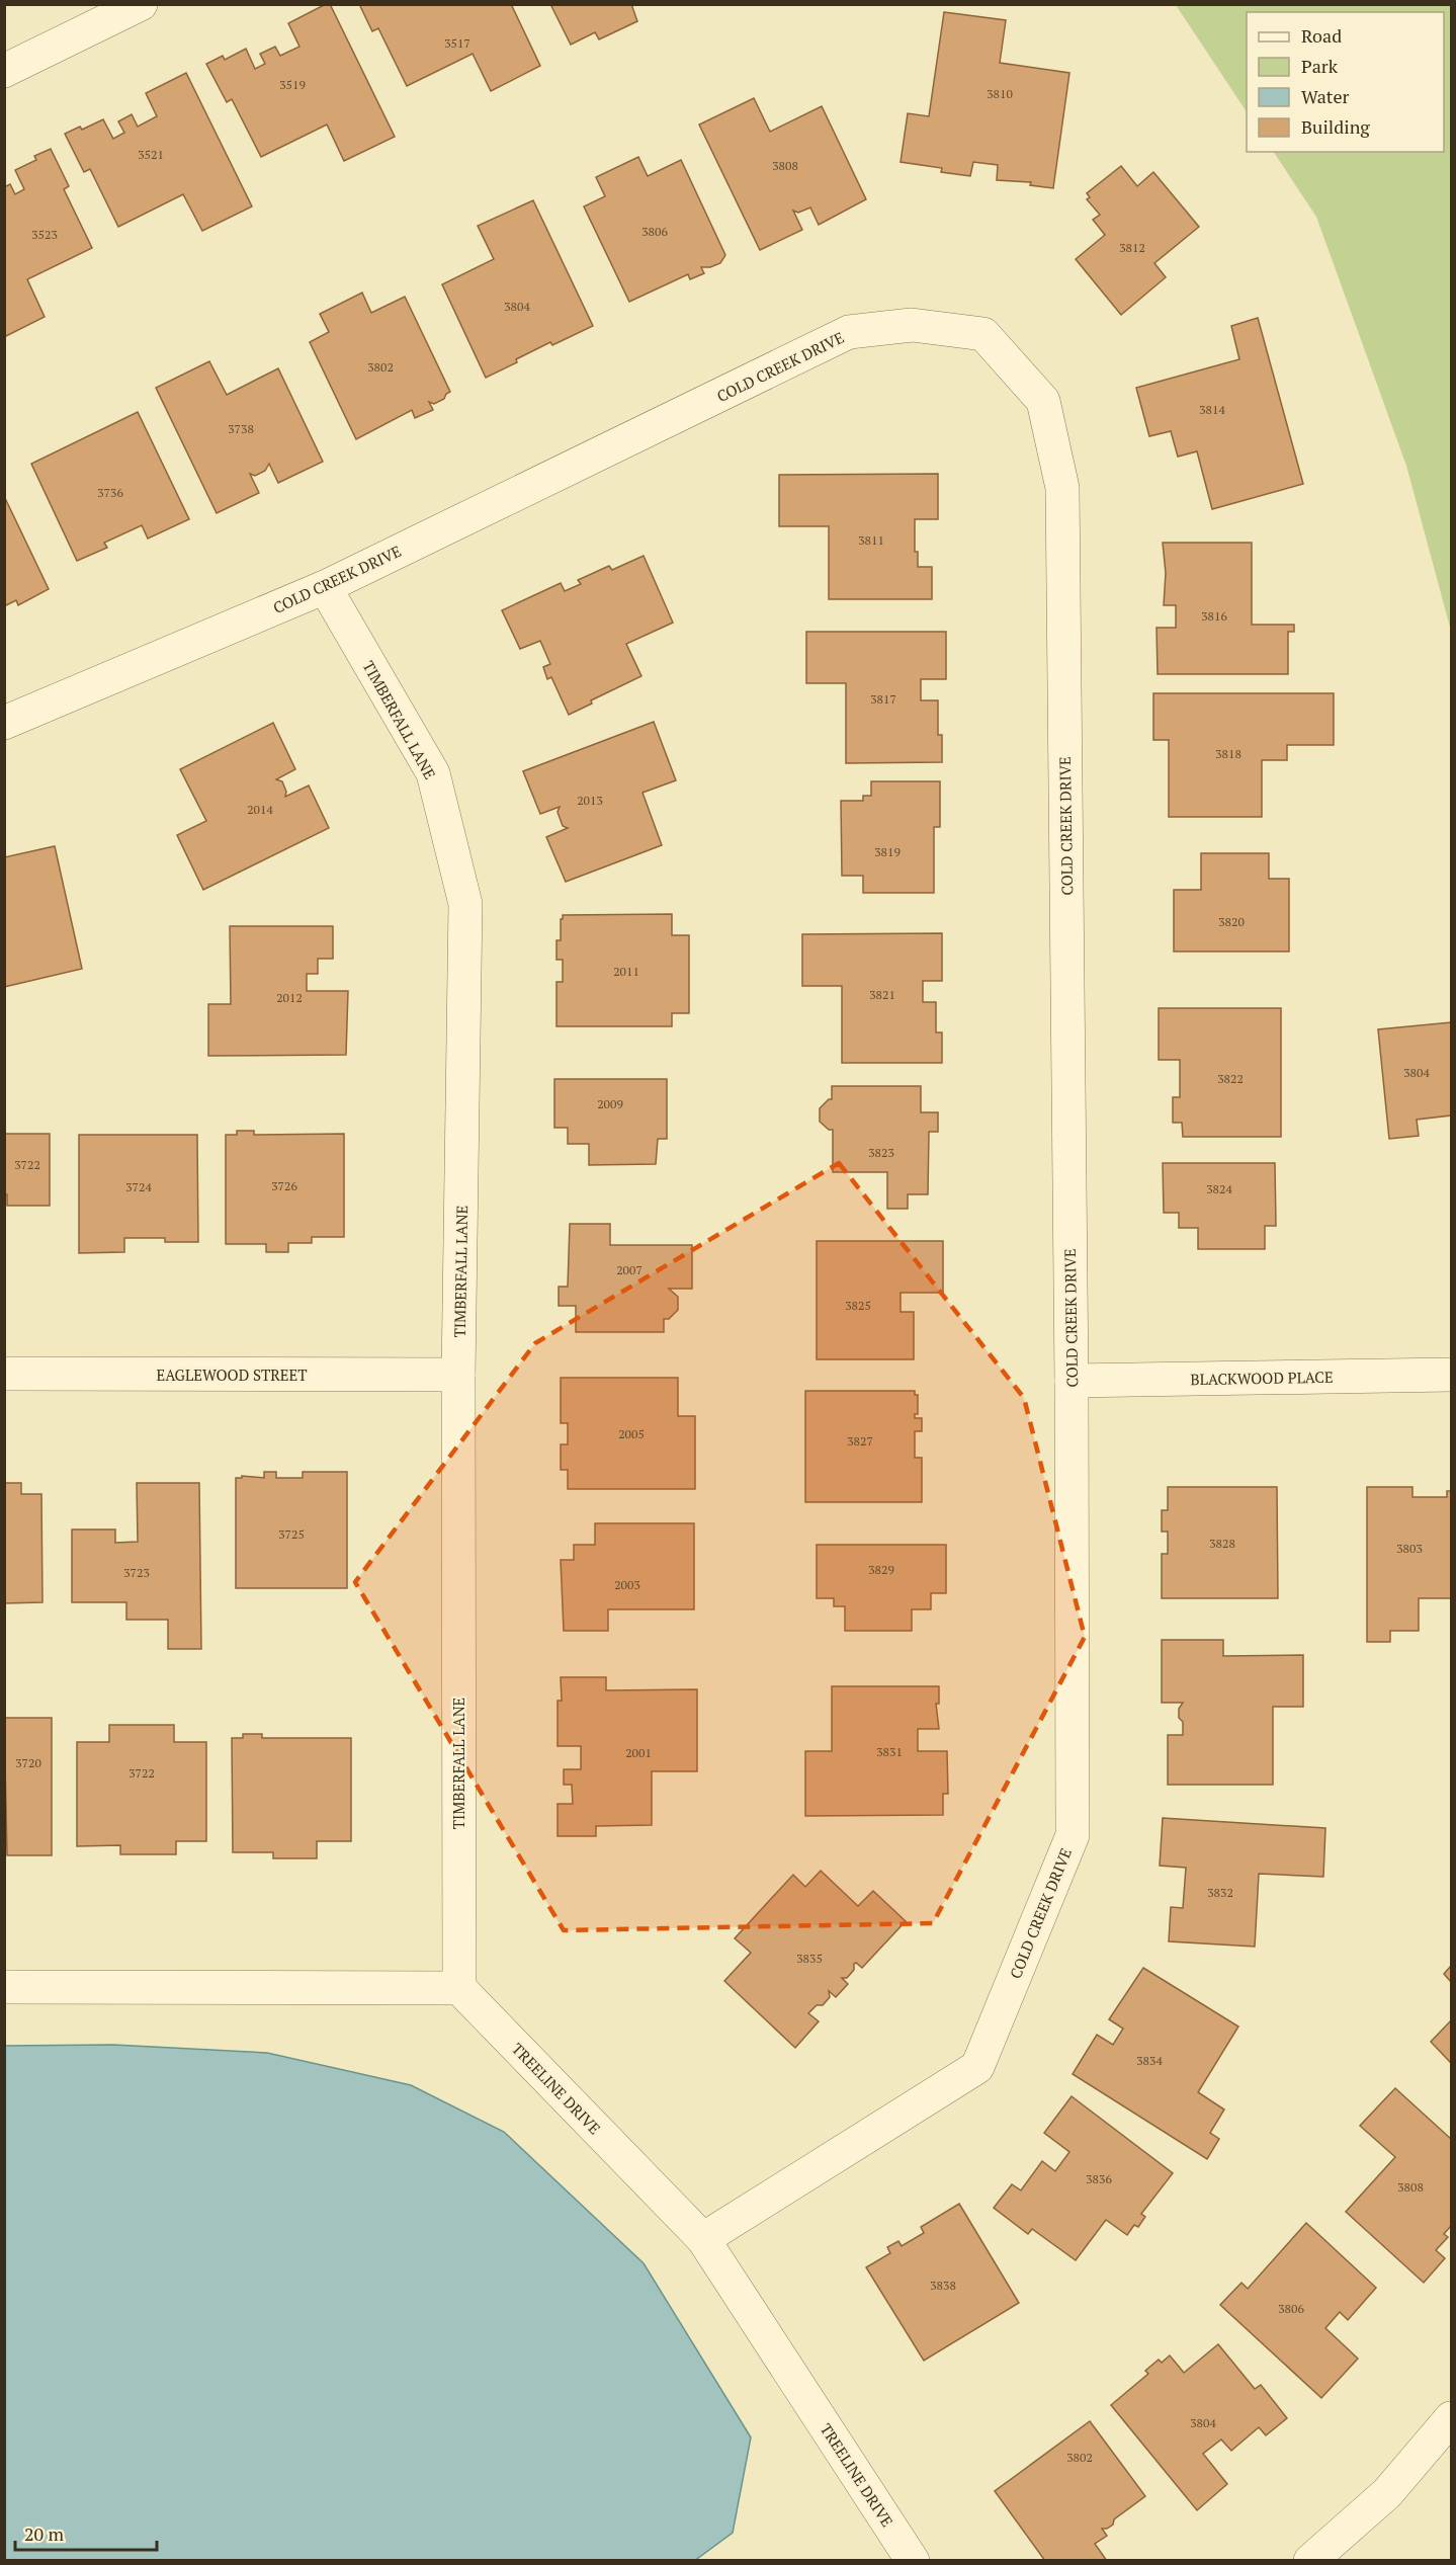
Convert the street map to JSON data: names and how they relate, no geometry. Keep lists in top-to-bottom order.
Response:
{
  "streets": {
    "street": [
      "COLD CREEK DRIVE",
      "TIMBERFALL LANE",
      "EAGLEWOOD STREET",
      "BLACKWOOD PLACE",
      "TREELINE DRIVE"
    ]
  },
  "crossings": [
    ["COLD CREEK DRIVE", "TIMBERFALL LANE"],
    ["COLD CREEK DRIVE", "BLACKWOOD PLACE"],
    ["COLD CREEK DRIVE", "TREELINE DRIVE"],
    ["TIMBERFALL LANE", "EAGLEWOOD STREET"],
    ["TIMBERFALL LANE", "TREELINE DRIVE"]
  ],
  "house_numbers": [
    "3517",
    "3519",
    "3810",
    "3521",
    "3808",
    "3806",
    "3523",
    "3812",
    "3804",
    "3802",
    "3814",
    "3738",
    "3736",
    "3811",
    "3816",
    "3817",
    "3818",
    "2013",
    "2014",
    "3819",
    "3820",
    "2011",
    "3821",
    "2012",
    "3804",
    "3822",
    "2009",
    "3823",
    "3722",
    "3726",
    "3724",
    "3824",
    "2007",
    "3825",
    "2005",
    "3827",
    "3725",
    "3828",
    "3803",
    "3829",
    "3723",
    "2003",
    "3831",
    "2001",
    "3720",
    "3722",
    "3832",
    "3835",
    "3834",
    "3836",
    "3808",
    "3838",
    "3806",
    "3804",
    "3802"
  ],
  "legend": [
    "Road",
    "Park",
    "Water",
    "Building"
  ],
  "scale_bar": "20 m"
}
